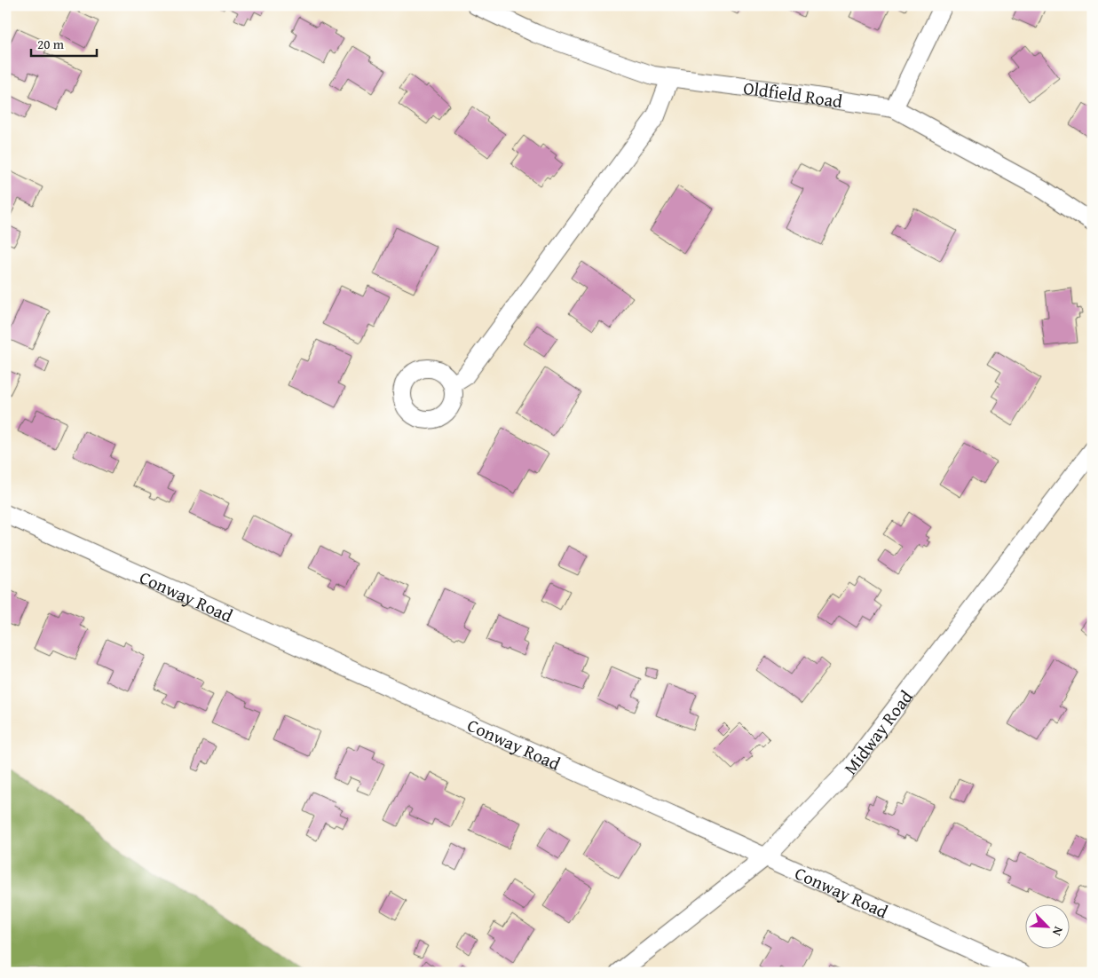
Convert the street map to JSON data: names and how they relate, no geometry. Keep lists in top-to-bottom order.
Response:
{
  "streets": {
    "street": ["Oldfield Road", "Conway Road", "Midway Road"]
  },
  "crossings": [
    ["Conway Road", "Midway Road"]
  ],
  "scale_bar": "20 m",
  "north": "bottom right"
}
